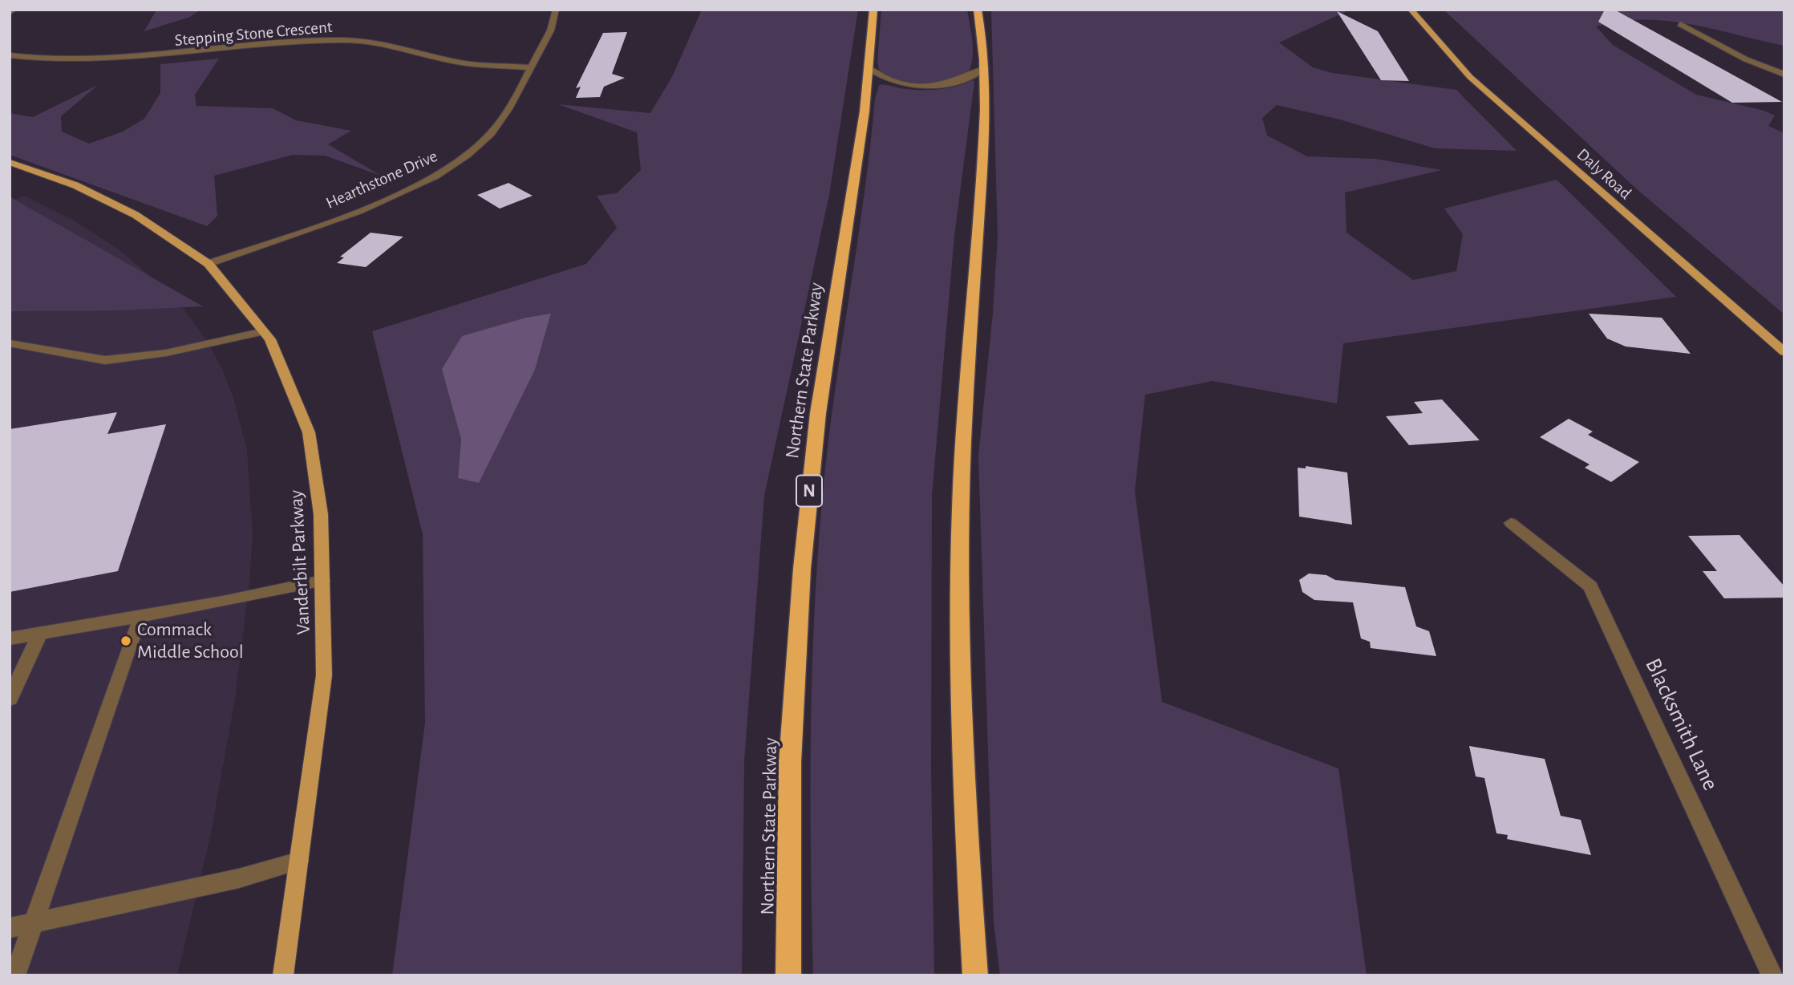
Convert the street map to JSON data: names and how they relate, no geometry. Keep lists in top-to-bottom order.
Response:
{
  "streets": {
    "highway": ["Northern State Parkway", "N"],
    "main road": ["Daly Road", "Vanderbilt Parkway"],
    "street": ["Stepping Stone Crescent", "Hearthstone Drive", "Blacksmith Lane"]
  },
  "crossings": [
    ["Stepping Stone Crescent", "Hearthstone Drive"],
    ["Hearthstone Drive", "Vanderbilt Parkway"]
  ],
  "places": ["Commack Middle School"]
}
